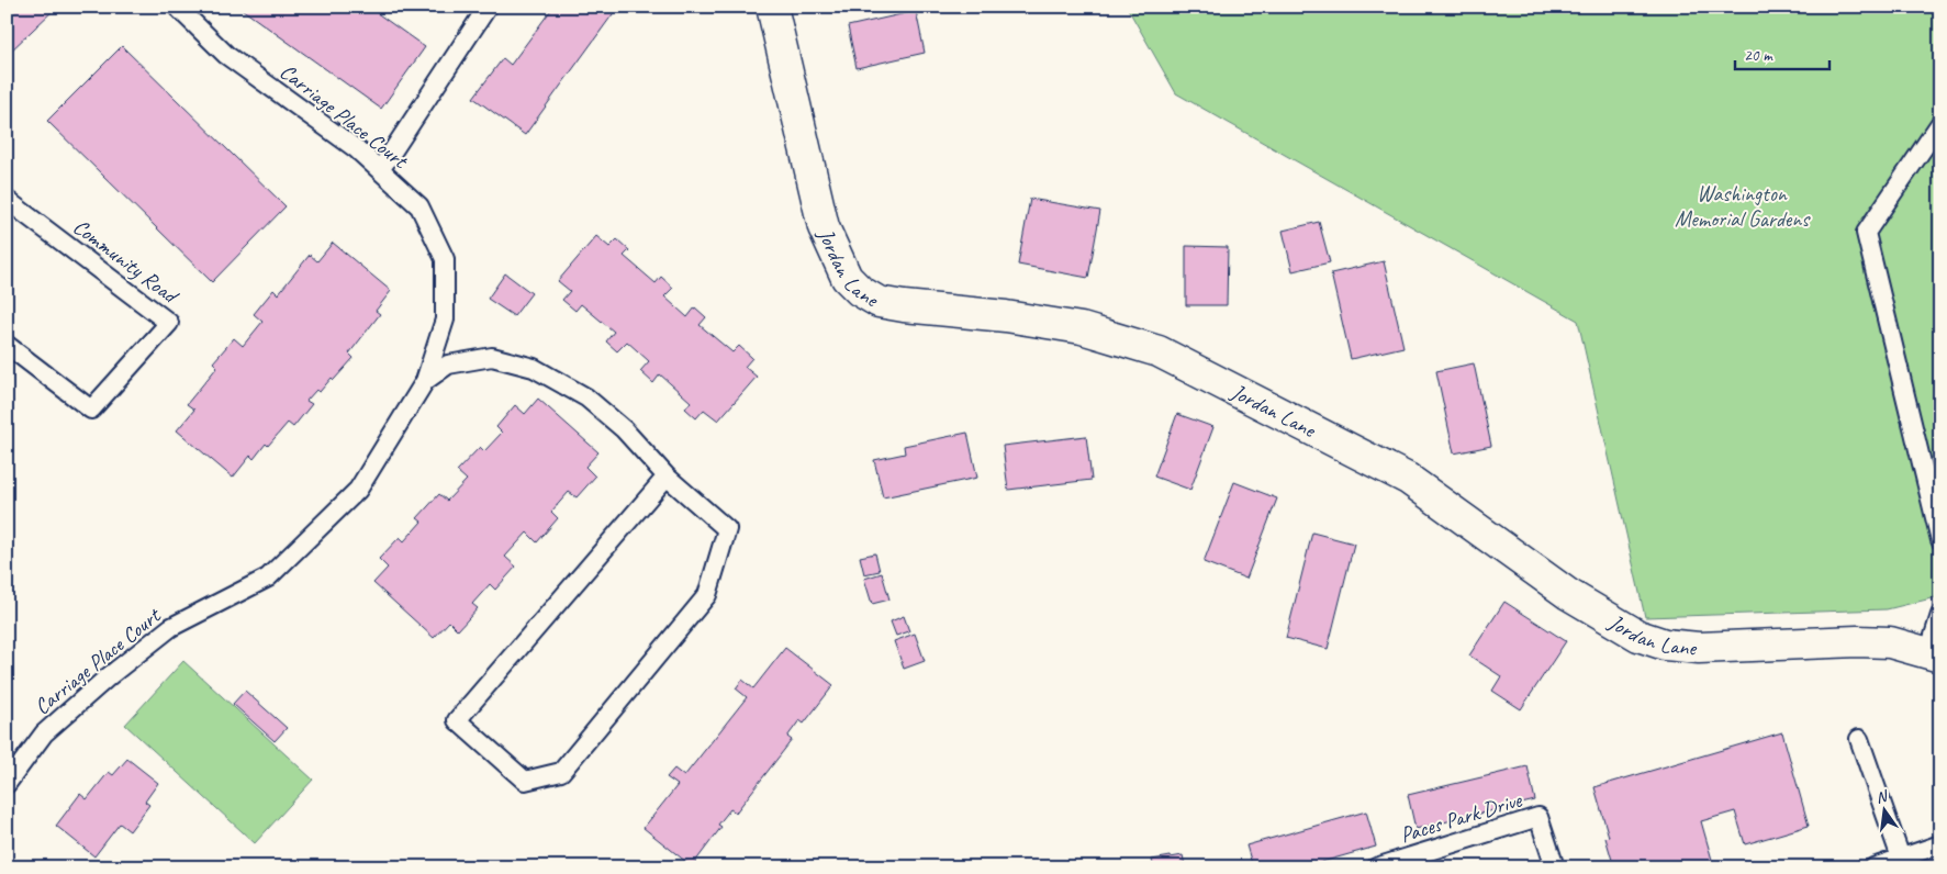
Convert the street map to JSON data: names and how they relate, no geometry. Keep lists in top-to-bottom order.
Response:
{
  "streets": {
    "street": ["Jordan Lane"],
    "lane": ["Carriage Place Court", "Community Road", "Paces Park Drive"]
  },
  "parks": ["Washington Memorial Gardens"],
  "scale_bar": "20 m",
  "north": "top"
}
